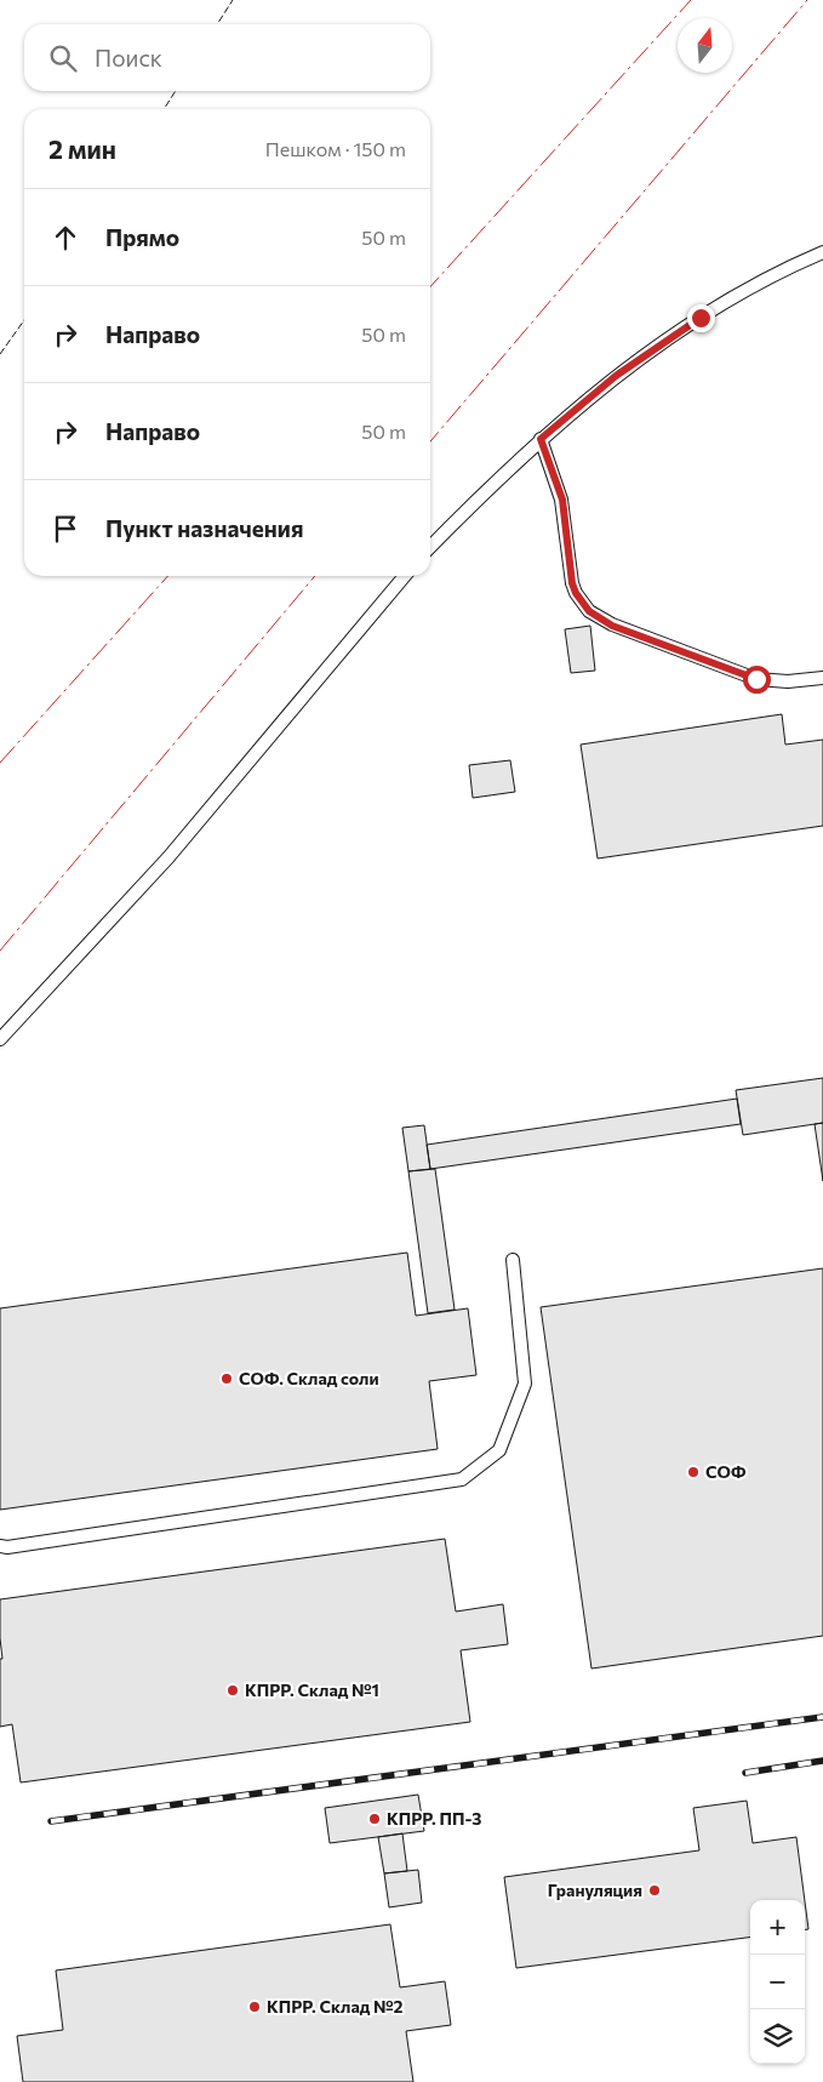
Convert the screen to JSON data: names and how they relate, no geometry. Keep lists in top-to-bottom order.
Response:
{
  "places": [
    "СОФ. Склад соли",
    "СОФ",
    "КПРР. Склад №1",
    "КПРР. ПП-3",
    "Грануляция",
    "КПРР. Склад №2"
  ],
  "north": "top",
  "page": {
    "search": "Поиск",
    "heading": ["2 мин", "Пешком · 150 m"],
    "list": [
      ["Прямо", "50 m"],
      ["Направо", "50 m"],
      ["Направо", "50 m"],
      "Пункт назначения"
    ],
    "map_buttons": ["+", "−"]
  }
}
